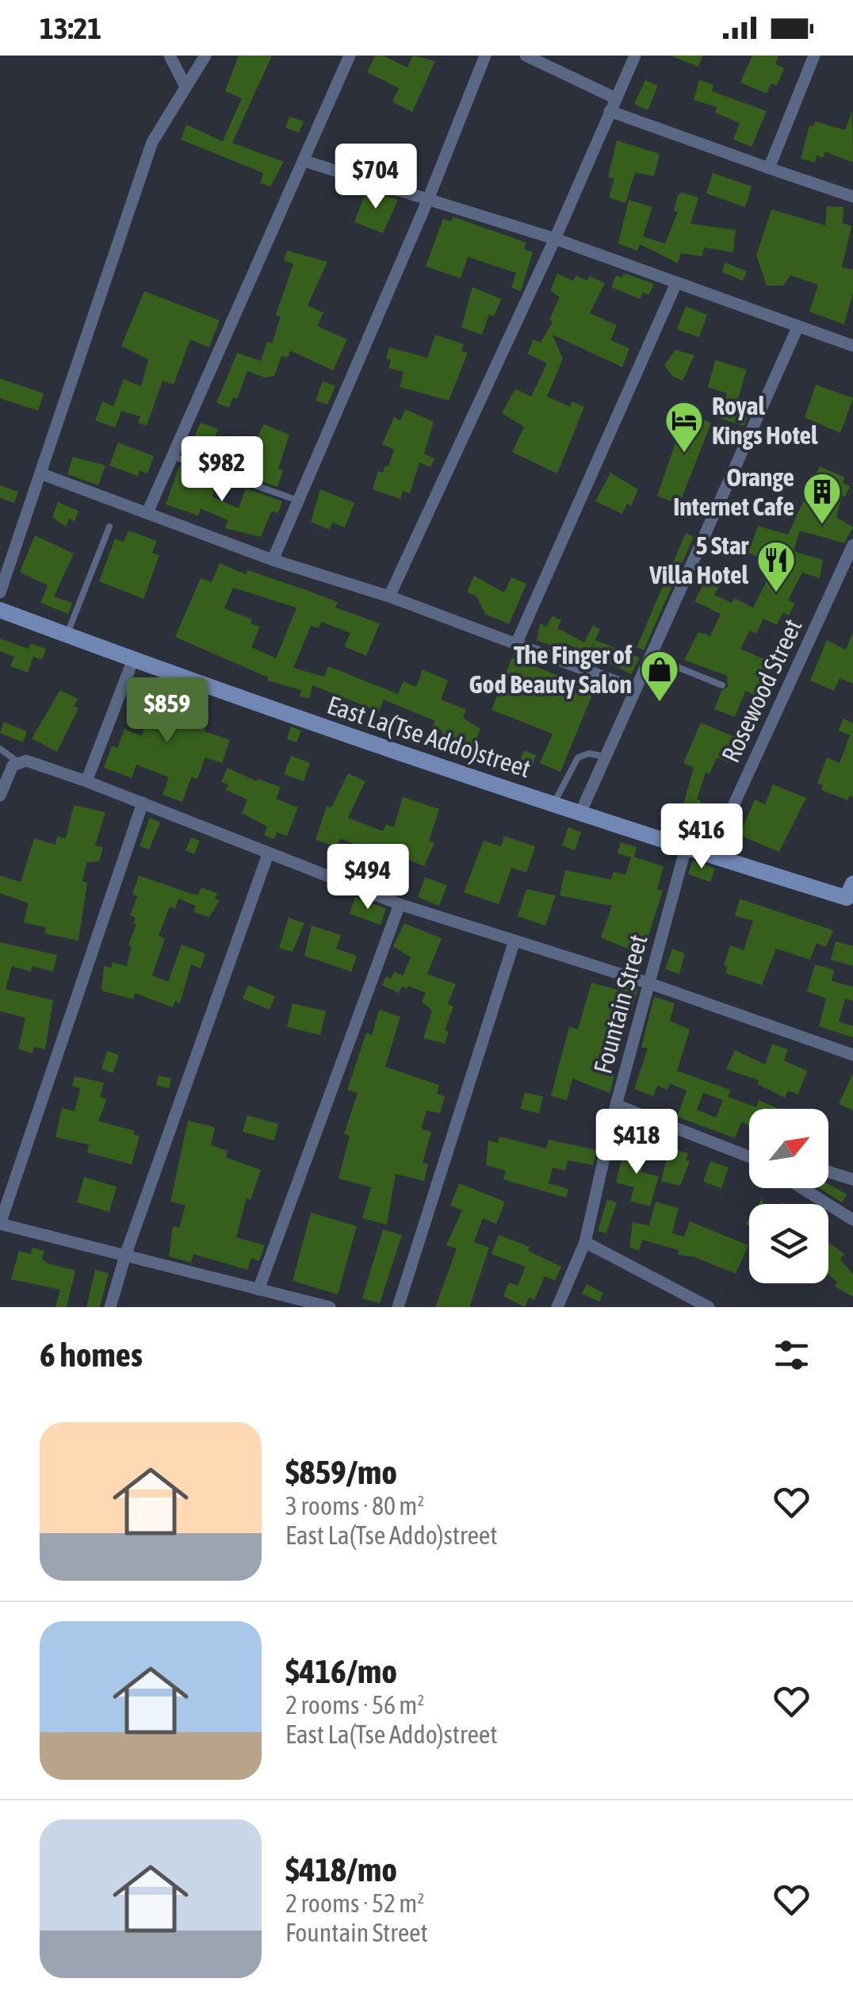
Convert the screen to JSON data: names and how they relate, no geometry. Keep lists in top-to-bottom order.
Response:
{
  "streets": {
    "street": ["Rosewood Street", "East La(Tse Addo)street", "Fountain Street"]
  },
  "crossings": [
    ["Rosewood Street", "East La(Tse Addo)street"],
    ["East La(Tse Addo)street", "Fountain Street"]
  ],
  "places": {
    "hotel": ["Royal Kings Hotel"],
    "building": ["Orange Internet Cafe"],
    "restaurant": ["5 Star Villa Hotel"],
    "shop": ["The Finger of God Beauty Salon"]
  },
  "north": "top right",
  "page": {
    "status": "13:21",
    "price": [
      "$704",
      "$982",
      "$859",
      "$416",
      "$494",
      "$418"
    ],
    "heading": "6 homes",
    "list": [
      {
        "name": "$859/mo",
        "note": "3 rooms · 80 m² · East La(Tse Addo)street"
      },
      {
        "name": "$416/mo",
        "note": "2 rooms · 56 m² · East La(Tse Addo)street"
      },
      {
        "name": "$418/mo",
        "note": "2 rooms · 52 m² · Fountain Street"
      }
    ]
  }
}
